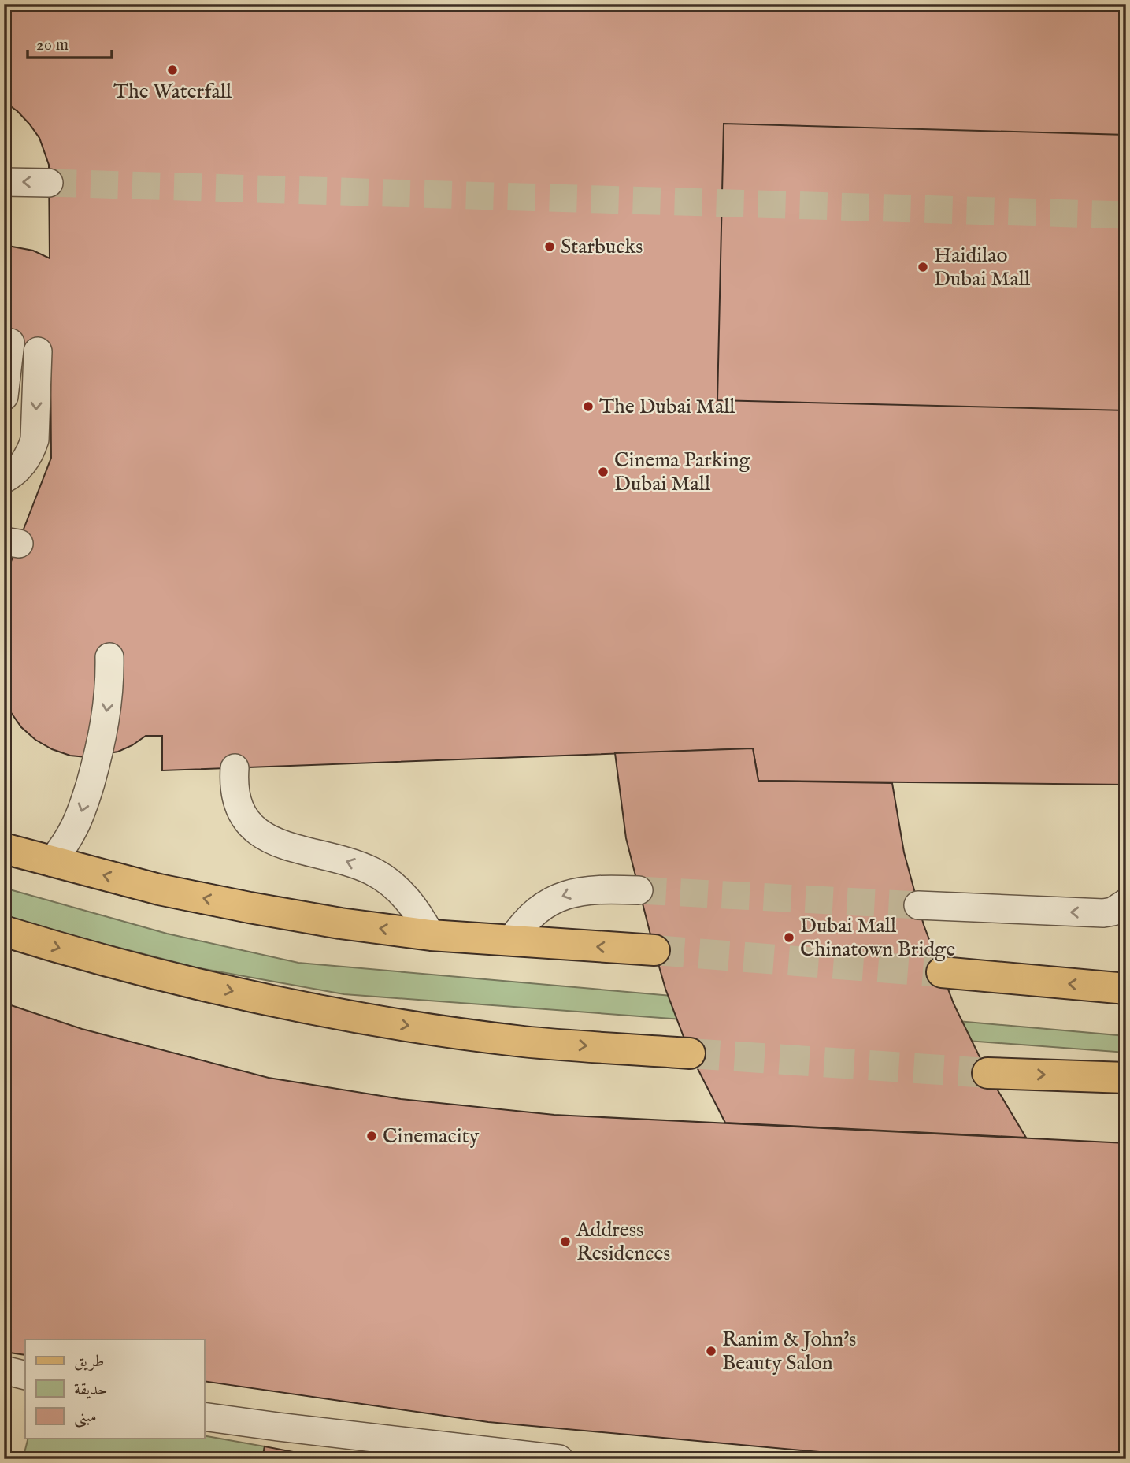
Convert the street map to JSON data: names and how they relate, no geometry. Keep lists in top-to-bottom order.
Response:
{
  "places": [
    "The Waterfall",
    "Starbucks",
    "Haidilao Dubai Mall",
    "The Dubai Mall",
    "Cinema Parking Dubai Mall",
    "Dubai Mall Chinatown Bridge",
    "Cinemacity",
    "Address Residences",
    "Ranim & John's Beauty Salon"
  ],
  "legend": ["طريق", "حديقة", "مبنى"],
  "scale_bar": "20 m"
}
